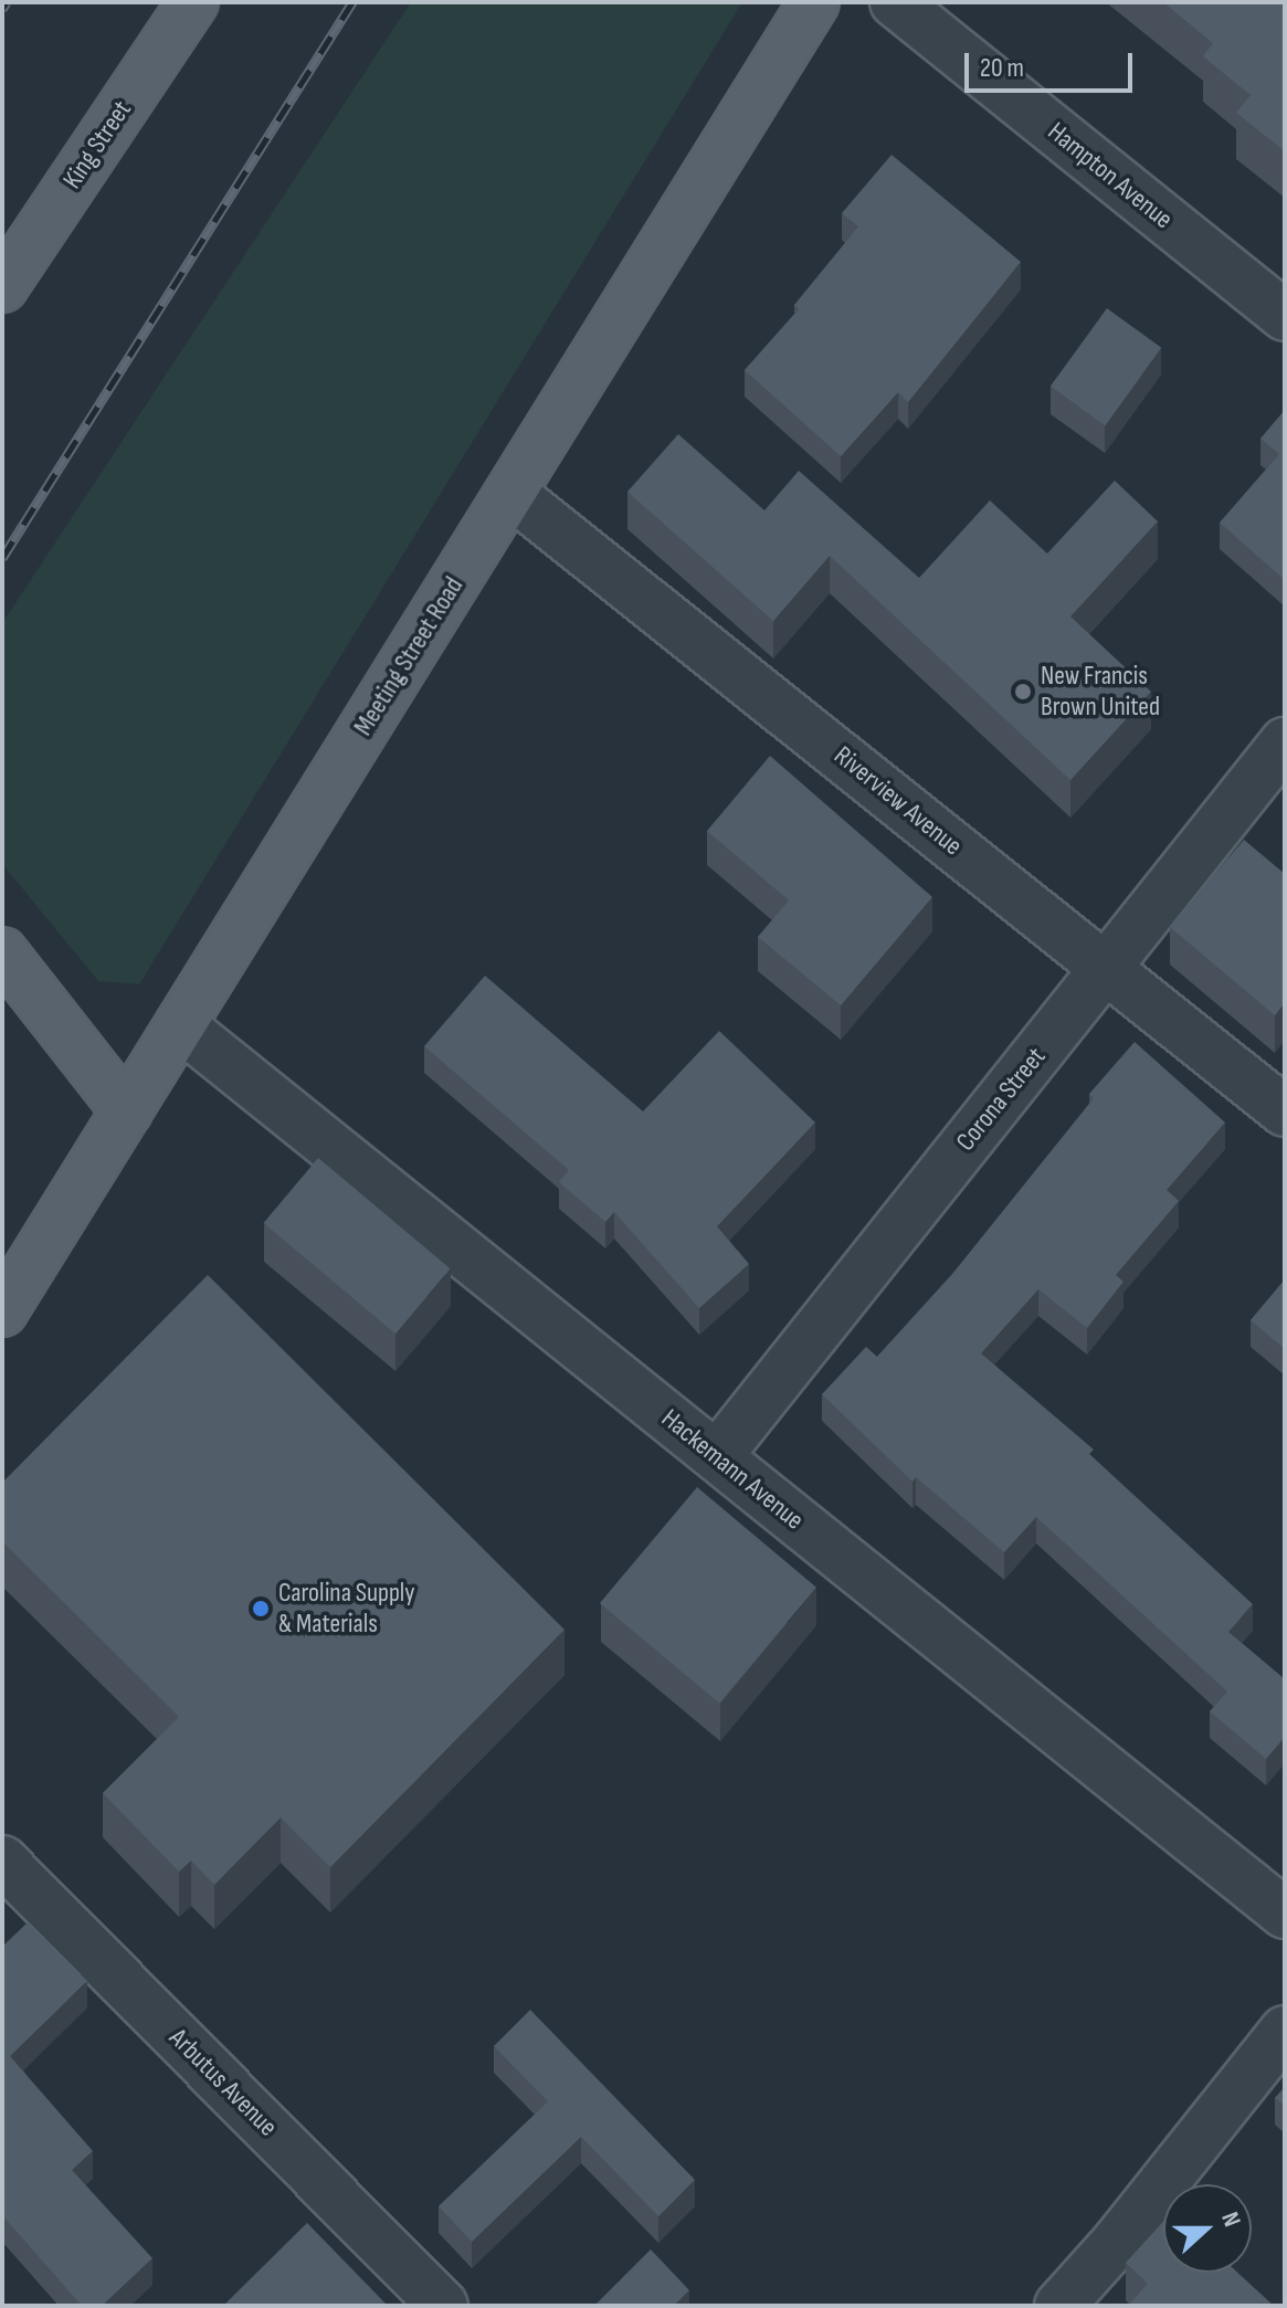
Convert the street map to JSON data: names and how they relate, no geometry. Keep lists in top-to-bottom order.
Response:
{
  "streets": {
    "main road": ["King Street", "Meeting Street Road"],
    "street": [
      "Hampton Avenue",
      "Riverview Avenue",
      "Corona Street",
      "Hackemann Avenue",
      "Arbutus Avenue"
    ]
  },
  "crossings": [
    ["Meeting Street Road", "Riverview Avenue"],
    ["Meeting Street Road", "Hackemann Avenue"],
    ["Riverview Avenue", "Corona Street"],
    ["Corona Street", "Hackemann Avenue"]
  ],
  "places": ["New Francis Brown United", "Carolina Supply & Materials"],
  "scale_bar": "20 m",
  "north": "right"
}
